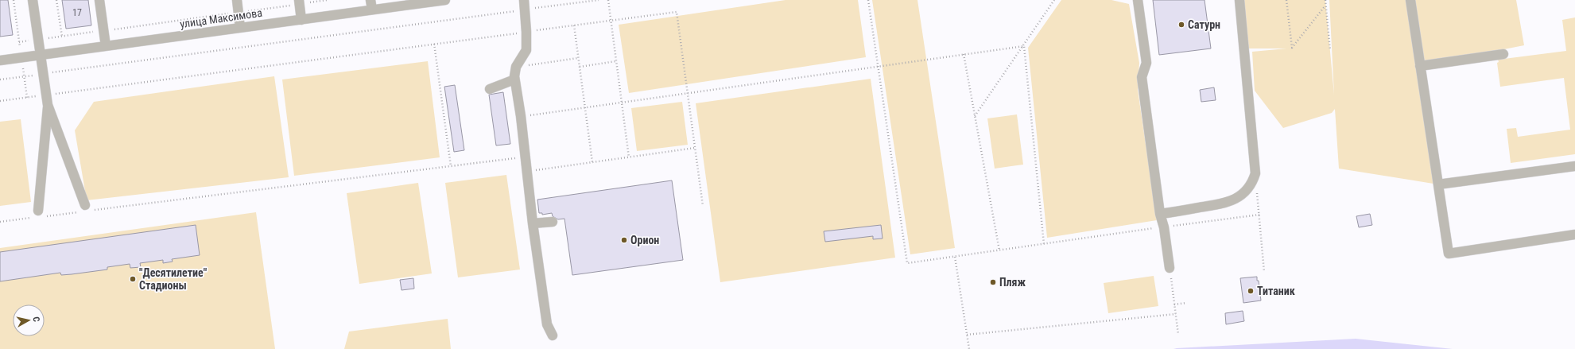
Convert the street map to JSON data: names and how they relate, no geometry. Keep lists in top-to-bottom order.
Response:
{
  "streets": {
    "street": ["улица Максимова"]
  },
  "places": [
    "Сатурн",
    "Орион",
    "\"Десятилетие\" Стадионы",
    "Пляж",
    "Титаник"
  ],
  "house_numbers": ["17"],
  "north": "right"
}
